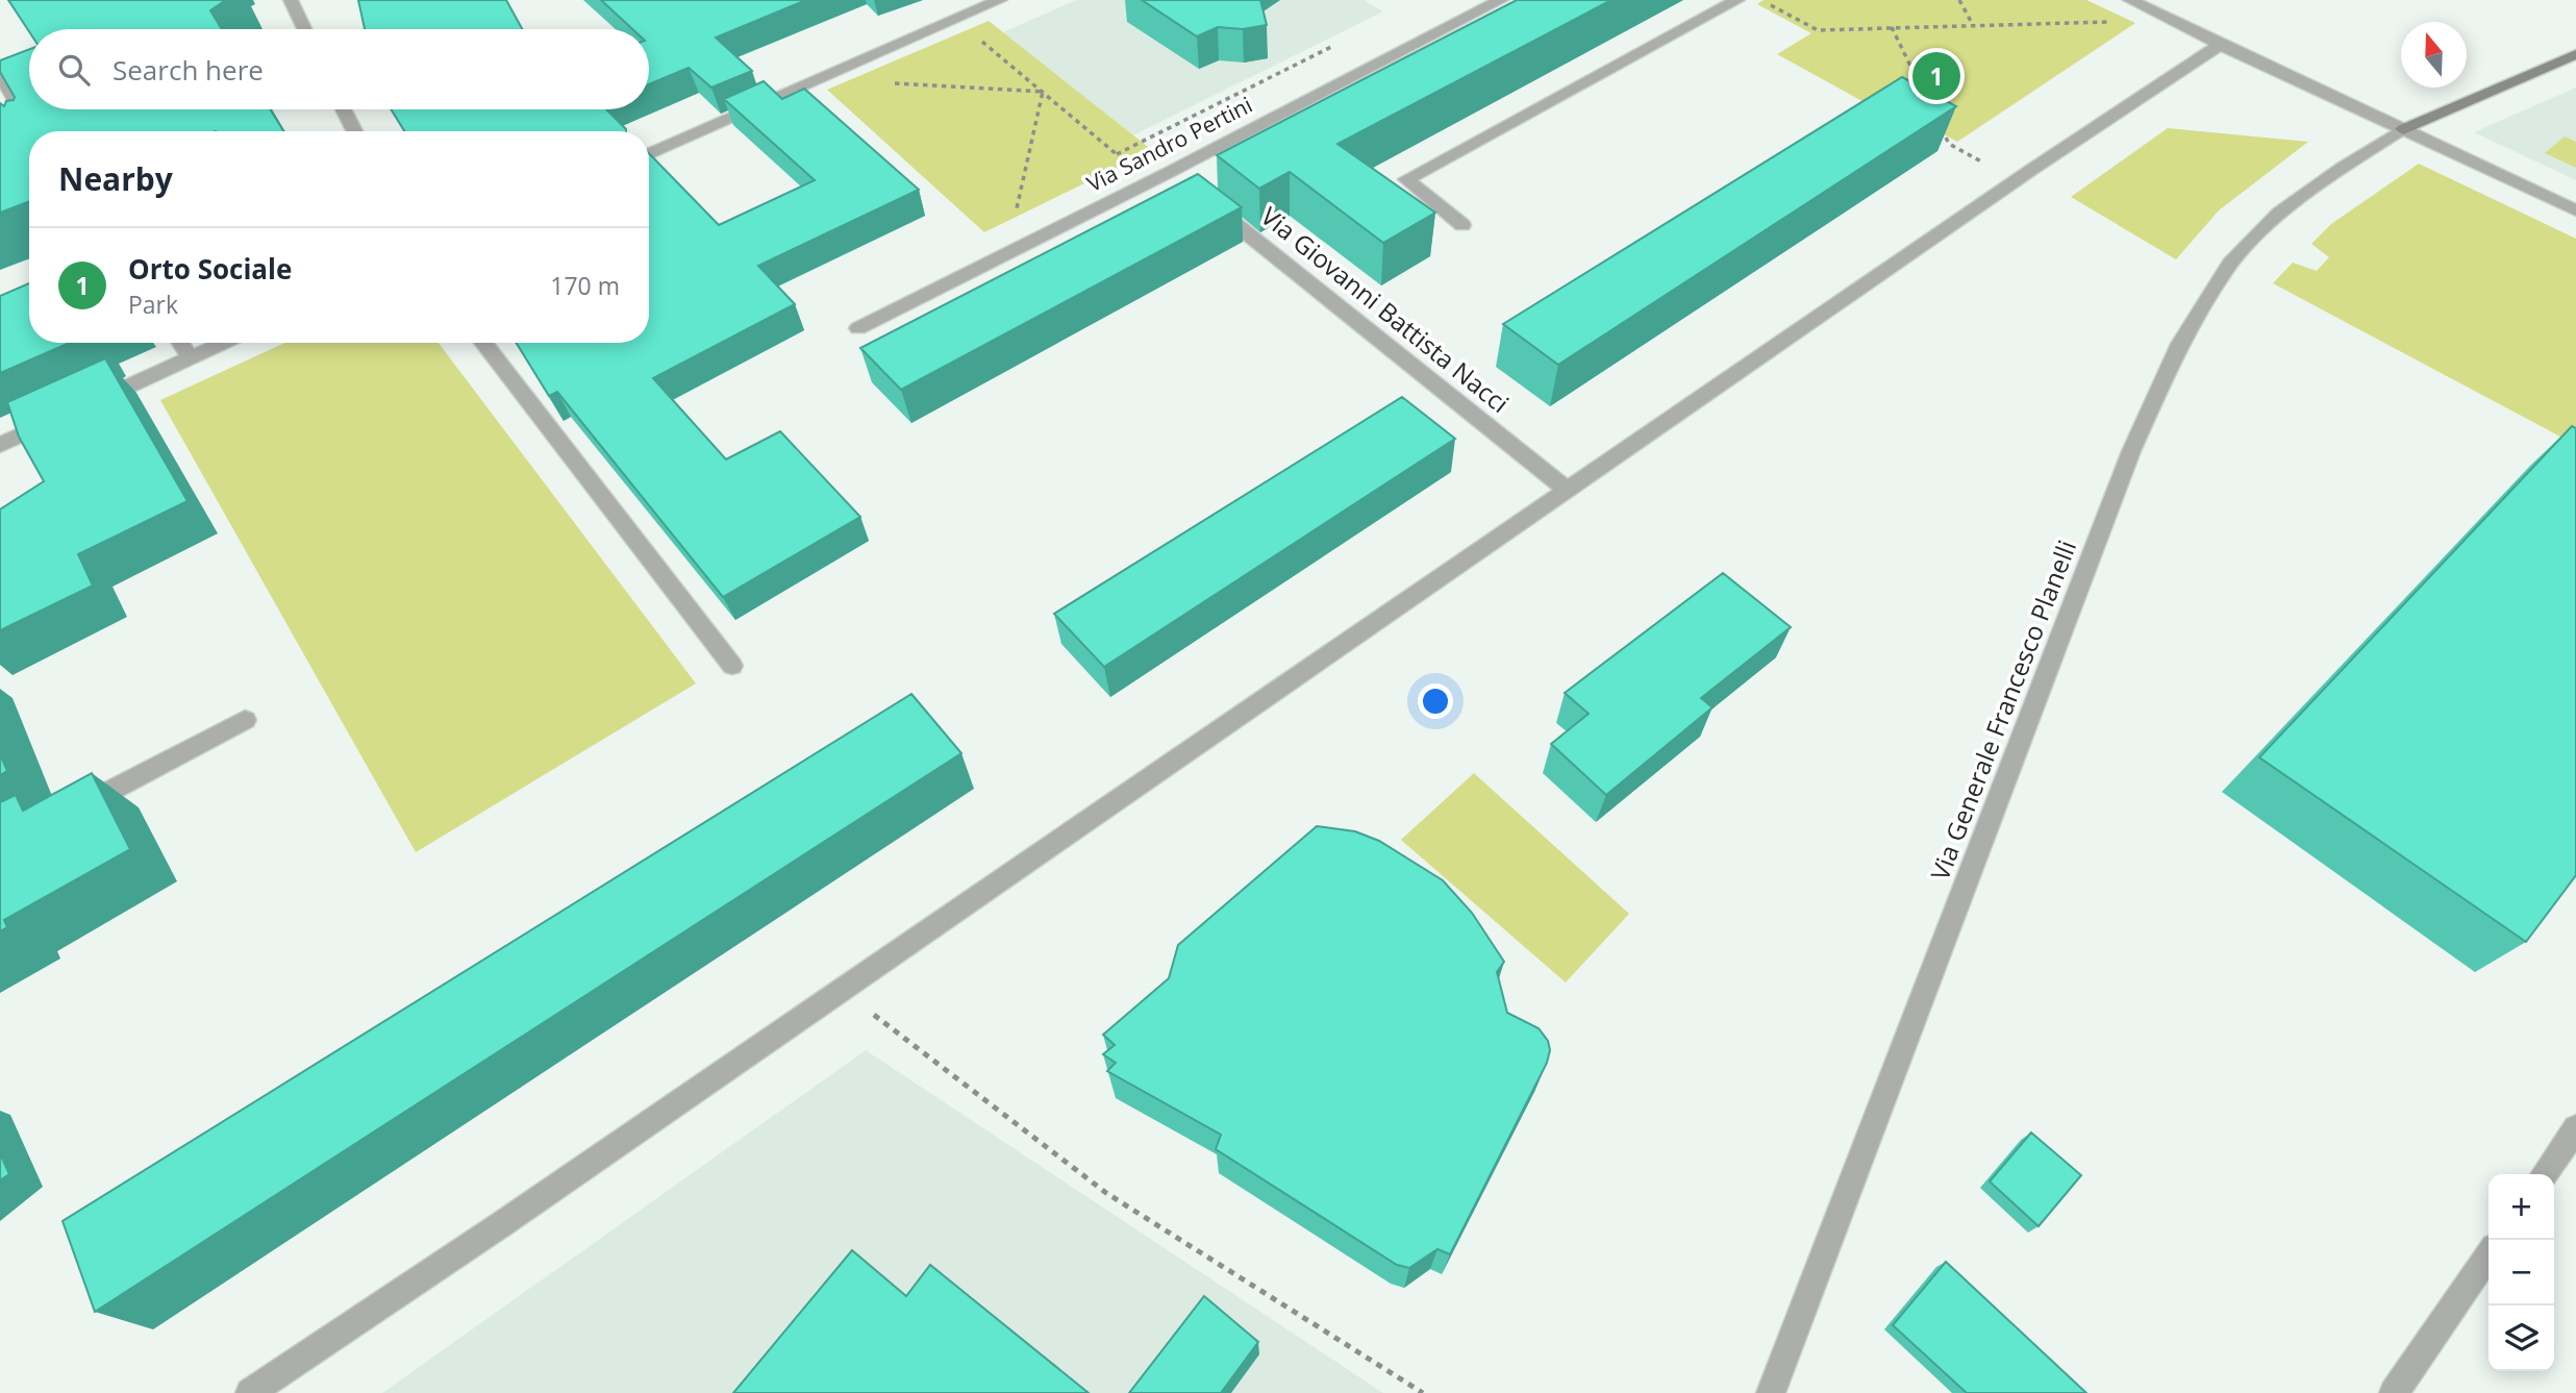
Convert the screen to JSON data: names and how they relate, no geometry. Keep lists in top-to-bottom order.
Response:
{
  "streets": {
    "street": ["Via Sandro Pertini", "Via Giovanni Battista Nacci", "Via Generale Francesco Planelli"]
  },
  "north": "top",
  "page": {
    "search": "Search here",
    "pins": "1",
    "heading": "Nearby",
    "list": [
      {
        "mark": "1",
        "name": "Orto Sociale",
        "note": "Park",
        "value": "170 m"
      }
    ],
    "map_buttons": ["+", "−"]
  }
}
